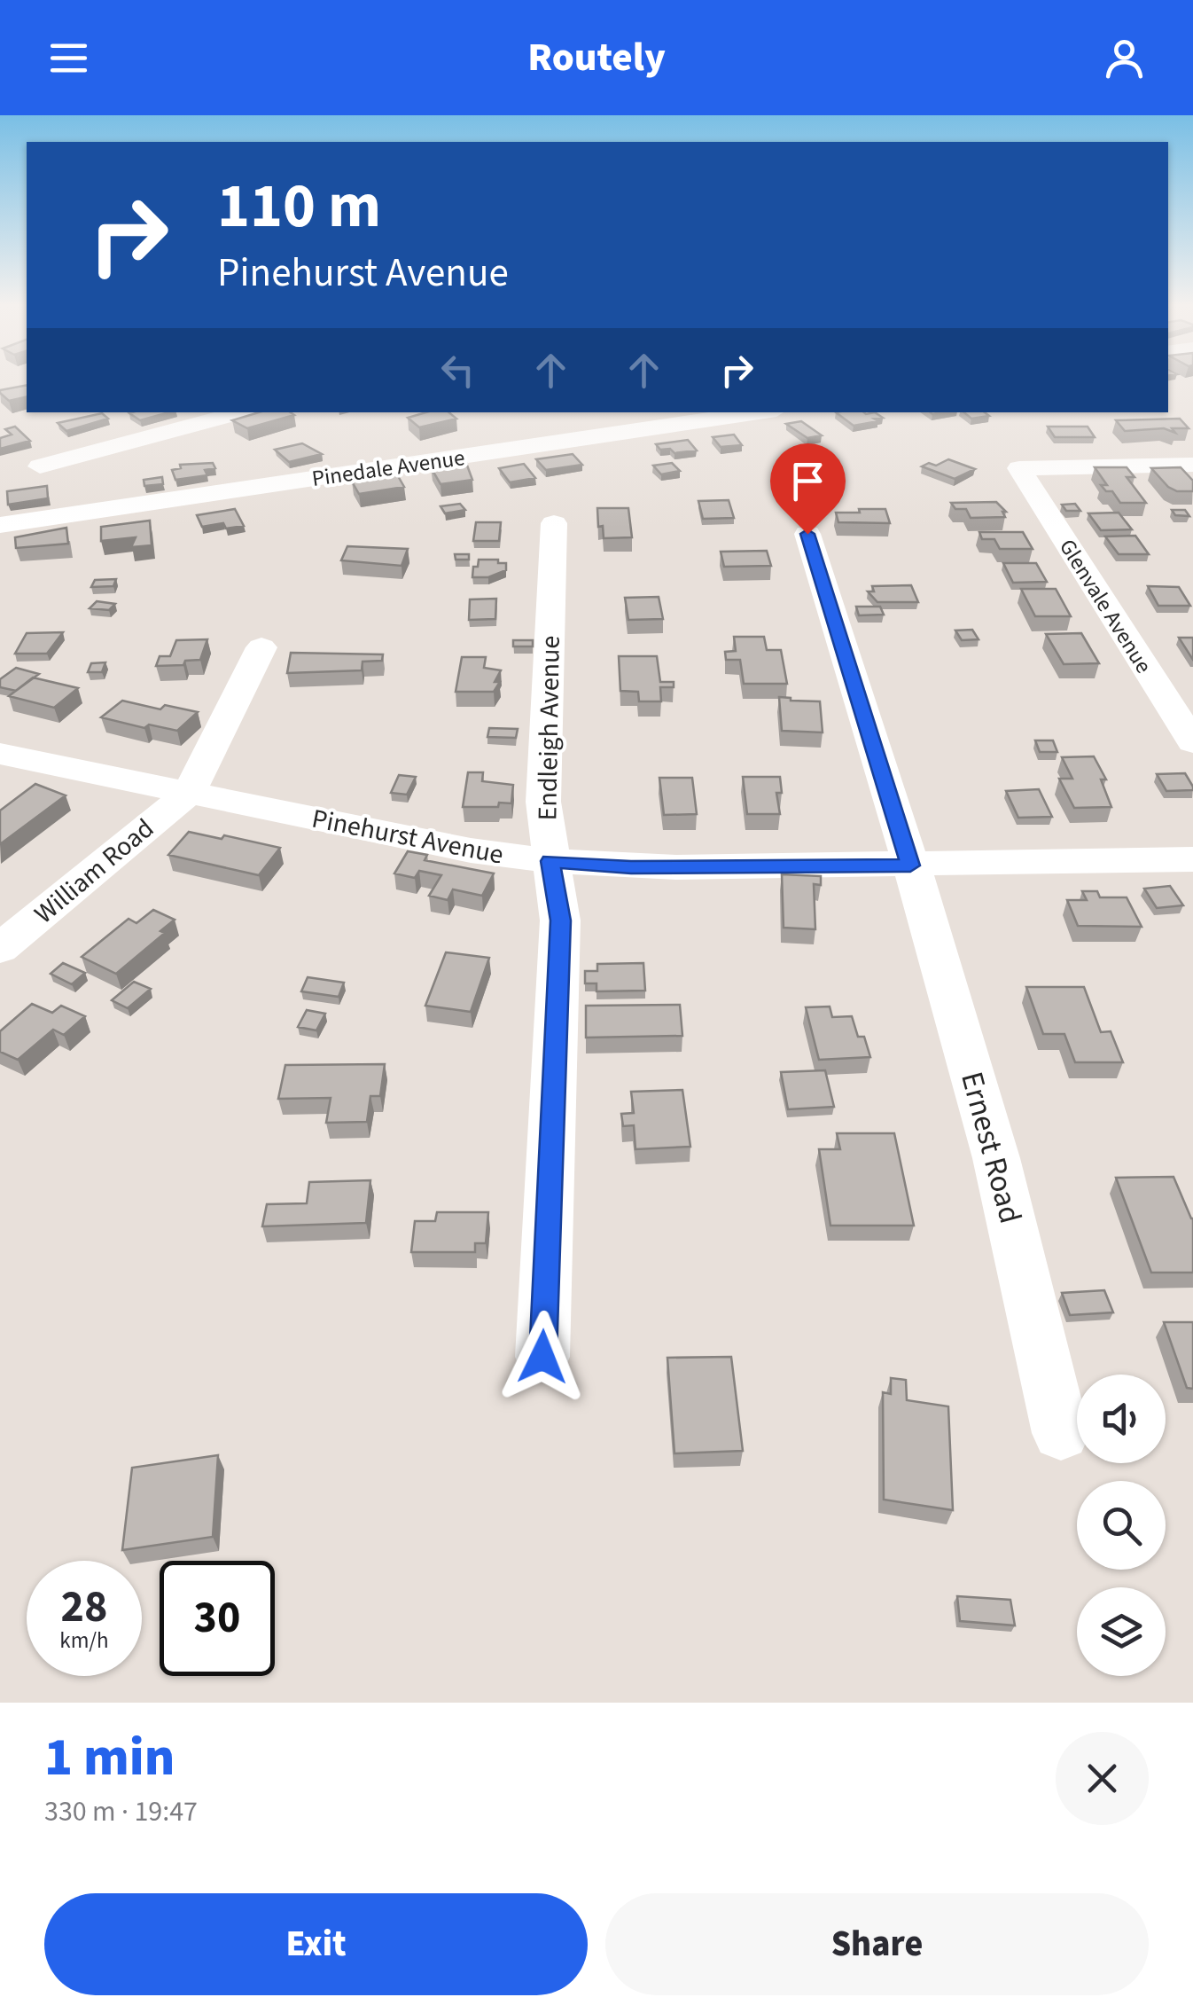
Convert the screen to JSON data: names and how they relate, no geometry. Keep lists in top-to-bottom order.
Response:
{
  "streets": {
    "street": [
      "Pinedale Avenue",
      "Glenvale Avenue",
      "Endleigh Avenue",
      "Pinehurst Avenue",
      "William Road",
      "Ernest Road"
    ]
  },
  "crossings": [
    ["Endleigh Avenue", "Pinehurst Avenue"],
    ["Pinehurst Avenue", "William Road"],
    ["Pinehurst Avenue", "Ernest Road"]
  ],
  "page": {
    "header": "Routely",
    "turn": ["110 m", "Pinehurst Avenue"],
    "speed": "28 km/h",
    "limit": "30",
    "heading": ["1 min", "330 m · 19:47"],
    "buttons": ["Exit", "Share"]
  }
}
